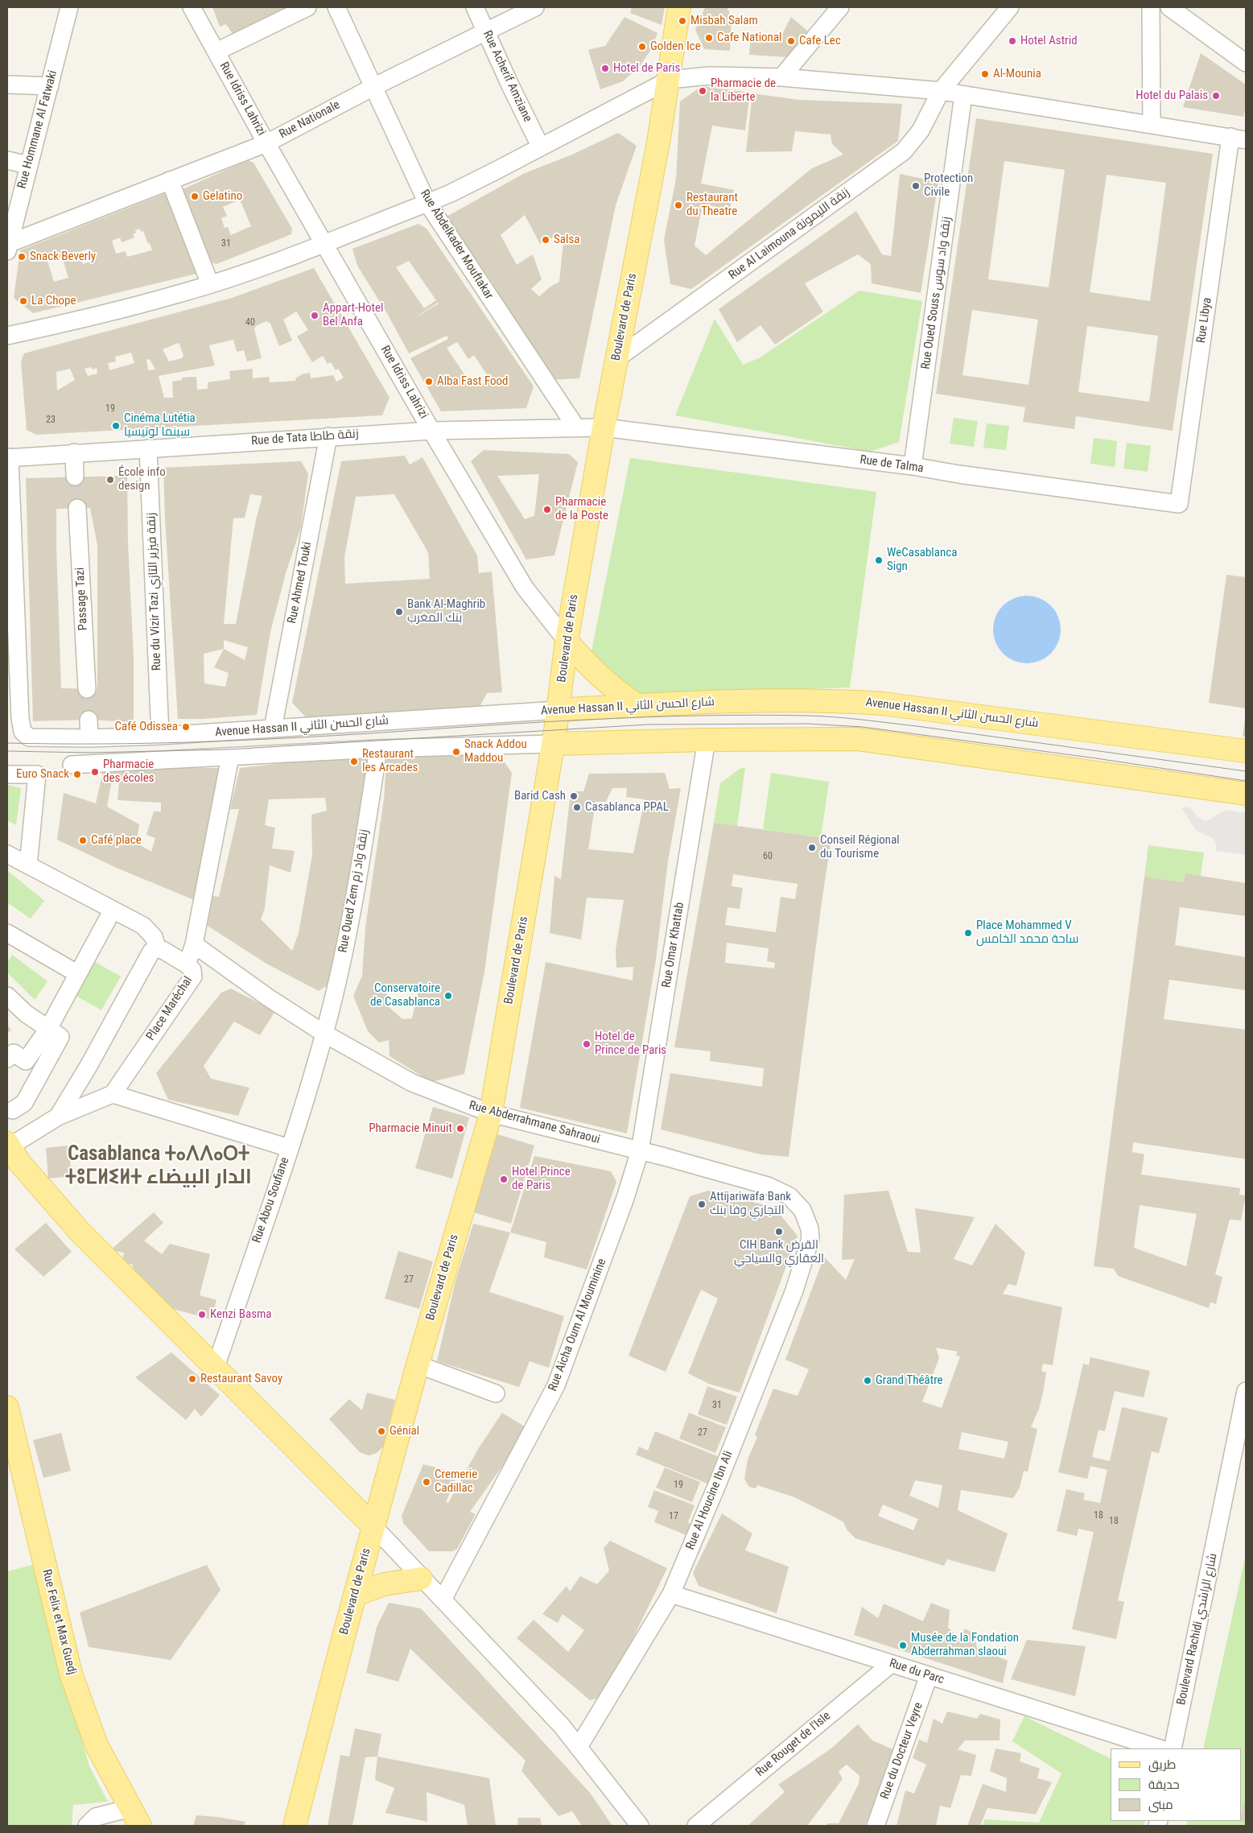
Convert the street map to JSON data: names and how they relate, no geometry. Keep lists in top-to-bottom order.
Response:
{
  "streets": {
    "main road": ["Boulevard de Paris", "Avenue Hassan II شارع الحسن الثاني", "Rue Felix et Max Guedj"],
    "street": [
      "Rue Acherif Amziane",
      "Rue Idriss Lahrizi",
      "Rue Nationale",
      "Rue Hommane Al Fatwaki",
      "Rue Al Laimouna زنقة الليمونة",
      "Rue Abdelkader Mouftakar",
      "Rue Oued Souss زنقة واد سوس",
      "Rue Libya",
      "Rue de Tata زنقة طاطا",
      "Rue de Talma",
      "Rue Ahmed Touki",
      "Rue du Vizir Tazi زنقة فيزير التازي",
      "Passage Tazi",
      "Rue Oued Zem زنقة واد زم",
      "Rue Omar Khattab",
      "Place Maréchal",
      "Rue Abderrahmane Sahraoui",
      "Rue Abou Soufiane",
      "Rue Aicha Oum Al Mouminine",
      "Rue Al Houcine Ibn Ali",
      "Boulevard Rachidi شارع الراشدي",
      "Rue du Parc",
      "Rue Rouget de l'Isle",
      "Rue du Docteur Veyre"
    ]
  },
  "crossings": [
    ["Rue Acherif Amziane", "Rue Nationale"],
    ["Rue Idriss Lahrizi", "Rue Nationale"],
    ["Rue Idriss Lahrizi", "Boulevard de Paris"],
    ["Rue Idriss Lahrizi", "Rue de Tata زنقة طاطا"],
    ["Rue Nationale", "Rue Hommane Al Fatwaki"],
    ["Rue Nationale", "Rue Abdelkader Mouftakar"],
    ["Rue Al Laimouna زنقة الليمونة", "Boulevard de Paris"],
    ["Rue Abdelkader Mouftakar", "Rue de Tata زنقة طاطا"],
    ["Rue Oued Souss زنقة واد سوس", "Rue de Talma"],
    ["Boulevard de Paris", "Rue de Tata زنقة طاطا"],
    ["Boulevard de Paris", "Rue de Talma"],
    ["Boulevard de Paris", "Avenue Hassan II شارع الحسن الثاني"],
    ["Boulevard de Paris", "Rue Abderrahmane Sahraoui"],
    ["Rue Libya", "Rue de Talma"],
    ["Rue de Tata زنقة طاطا", "Rue de Talma"],
    ["Rue de Tata زنقة طاطا", "Rue Ahmed Touki"],
    ["Rue de Tata زنقة طاطا", "Rue du Vizir Tazi زنقة فيزير التازي"],
    ["Rue Ahmed Touki", "Avenue Hassan II شارع الحسن الثاني"],
    ["Rue du Vizir Tazi زنقة فيزير التازي", "Avenue Hassan II شارع الحسن الثاني"],
    ["Avenue Hassan II شارع الحسن الثاني", "Rue Oued Zem زنقة واد زم"],
    ["Avenue Hassan II شارع الحسن الثاني", "Rue Omar Khattab"],
    ["Rue Oued Zem زنقة واد زم", "Rue Abderrahmane Sahraoui"],
    ["Rue Oued Zem زنقة واد زم", "Rue Abou Soufiane"],
    ["Rue Omar Khattab", "Rue Abderrahmane Sahraoui"],
    ["Rue Omar Khattab", "Rue Aicha Oum Al Mouminine"],
    ["Rue Abderrahmane Sahraoui", "Rue Abou Soufiane"],
    ["Rue Abderrahmane Sahraoui", "Rue Aicha Oum Al Mouminine"],
    ["Rue Abderrahmane Sahraoui", "Rue Al Houcine Ibn Ali"],
    ["Rue Al Houcine Ibn Ali", "Rue du Parc"],
    ["Rue du Parc", "Rue Rouget de l'Isle"],
    ["Rue du Parc", "Rue du Docteur Veyre"]
  ],
  "districts": ["Casablanca ⵜⴰⴷⴷⴰⵔⵜ ⵜⵓⵎⵍⵉⵍⵜ الدار البيضاء"],
  "places": [
    "Misbah Salam",
    "Cafe National",
    "Cafe Lec",
    "Hotel Astrid",
    "Golden Ice",
    "Hotel de Paris",
    "Al-Mounia",
    "Pharmacie de la Liberte",
    "Hotel du Palais",
    "Protection Civile",
    "Gelatino",
    "Restaurant du Theatre",
    "Salsa",
    "Snack Beverly",
    "La Chope",
    "Appart-Hotel Bel Anfa",
    "Alba Fast Food",
    "Cinéma Lutétia سينما لوتيسيا",
    "École info design",
    "Pharmacie de la Poste",
    "WeCasablanca Sign",
    "Bank Al-Maghrib بنك المغرب",
    "Café Odissea",
    "Snack Addou Maddou",
    "Restaurant les Arcades",
    "Pharmacie des écoles",
    "Euro Snack",
    "Barid Cash",
    "Casablanca PPAL",
    "Café place",
    "Conseil Régional du Tourisme",
    "Place Mohammed V ساحة محمد الخامس",
    "Conservatoire de Casablanca",
    "Hotel de Prince de Paris",
    "Pharmacie Minuit",
    "Hotel Prince de Paris",
    "Attijariwafa Bank التجاري وفا بنك",
    "CIH Bank القرض العقاري والسياحي",
    "Kenzi Basma",
    "Restaurant Savoy",
    "Grand Théâtre",
    "Génial",
    "Cremerie Cadillac",
    "Musée de la Fondation Abderrahman slaoui"
  ],
  "house_numbers": [
    "31",
    "40",
    "19",
    "23",
    "60",
    "27",
    "31",
    "27",
    "19",
    "18",
    "17",
    "18"
  ],
  "legend": ["طريق", "حديقة", "مبنى"]
}
